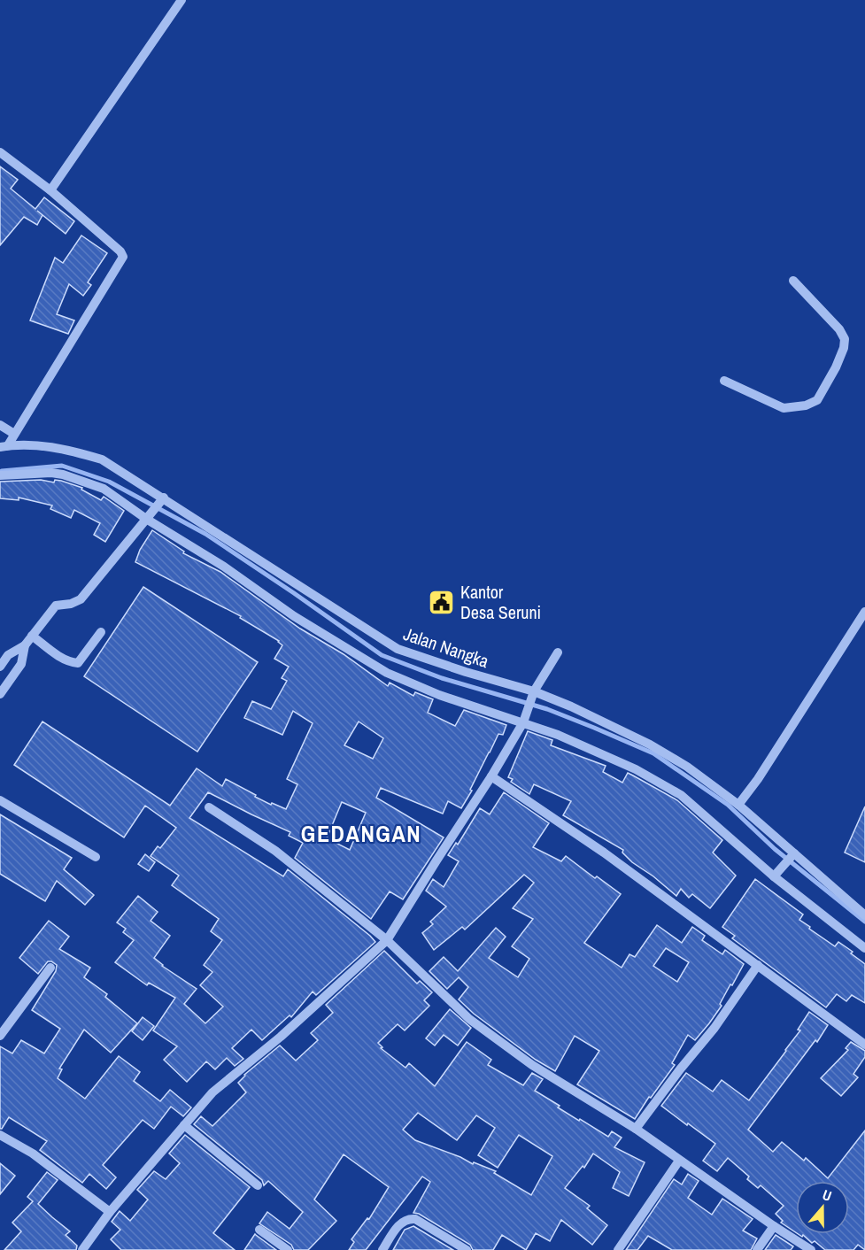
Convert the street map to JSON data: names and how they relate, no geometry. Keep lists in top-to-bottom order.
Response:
{
  "streets": {
    "street": ["Jalan Nangka"]
  },
  "districts": ["GEDANGAN"],
  "places": {
    "public building": ["Kantor Desa Seruni"]
  },
  "north": "top"
}
